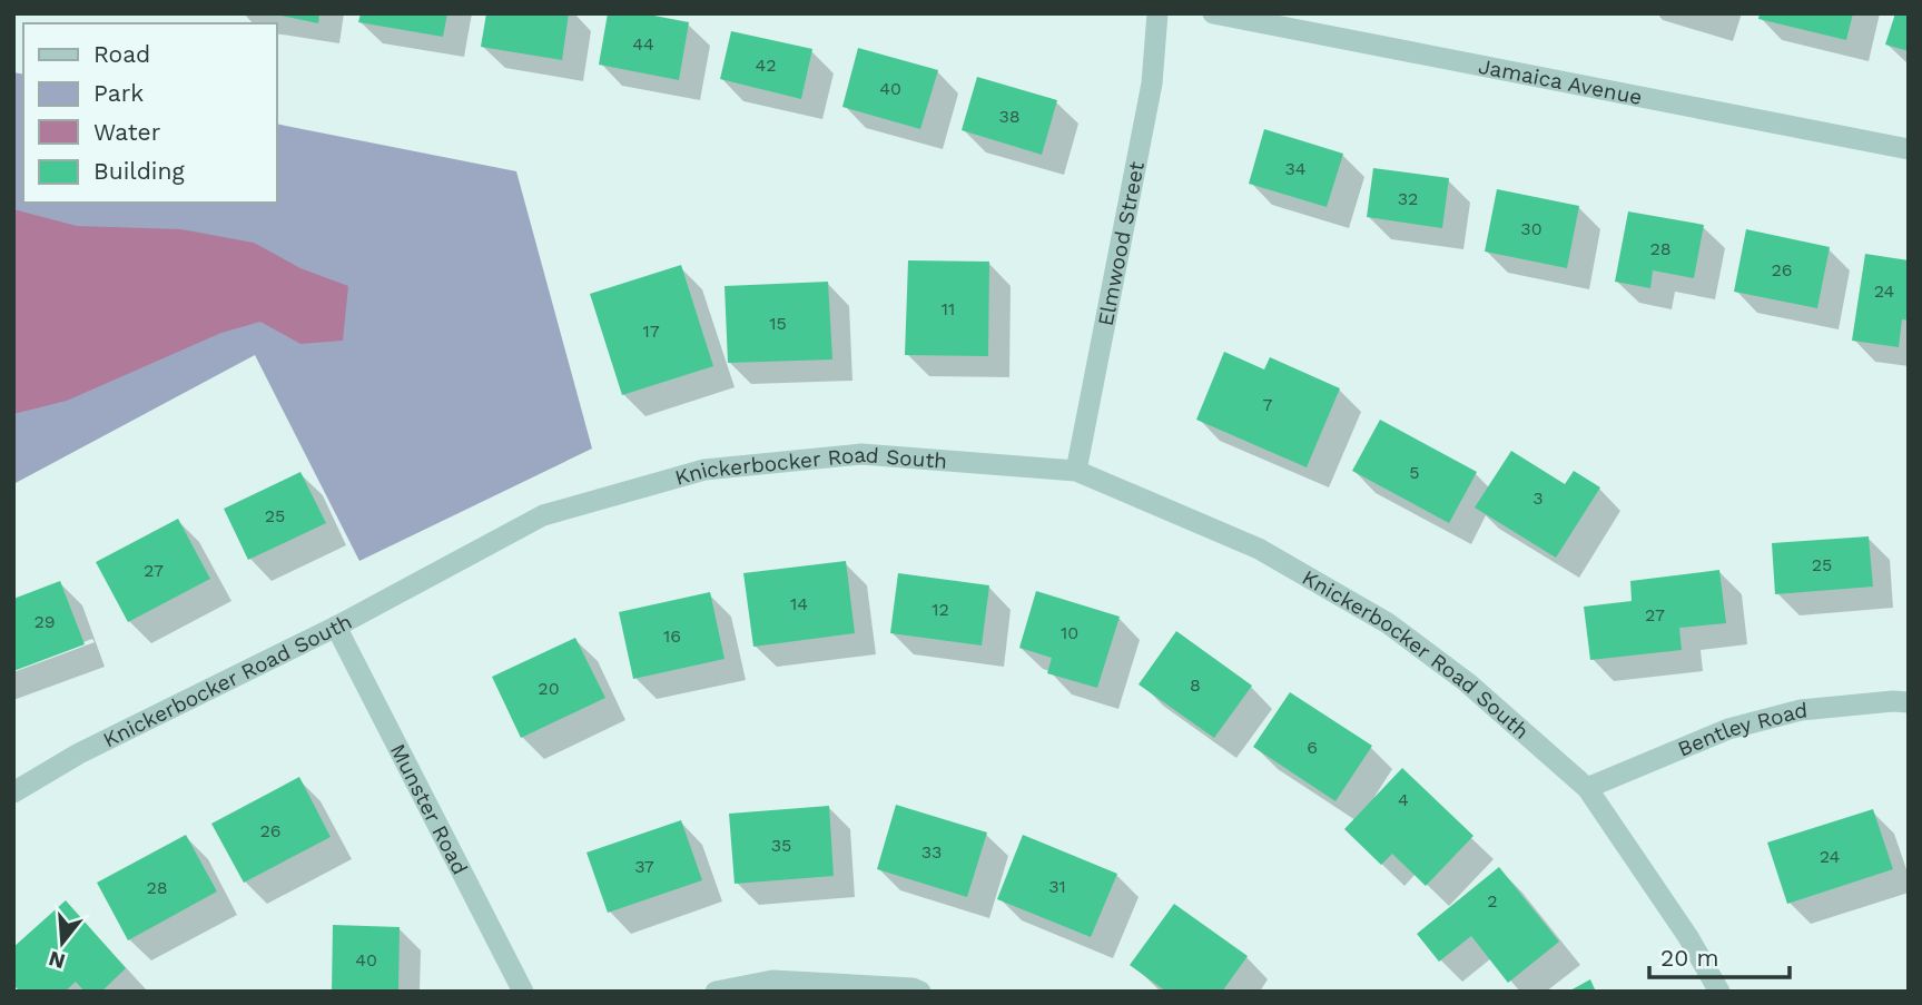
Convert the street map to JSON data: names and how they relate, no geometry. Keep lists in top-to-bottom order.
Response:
{
  "streets": {
    "street": [
      "Jamaica Avenue",
      "Elmwood Street",
      "Knickerbocker Road South",
      "Bentley Road",
      "Munster Road"
    ]
  },
  "crossings": [
    ["Elmwood Street", "Knickerbocker Road South"],
    ["Knickerbocker Road South", "Bentley Road"],
    ["Knickerbocker Road South", "Munster Road"]
  ],
  "house_numbers": [
    "44",
    "42",
    "40",
    "38",
    "34",
    "32",
    "30",
    "28",
    "26",
    "24",
    "11",
    "15",
    "17",
    "7",
    "5",
    "3",
    "25",
    "25",
    "27",
    "14",
    "12",
    "27",
    "29",
    "10",
    "16",
    "8",
    "20",
    "6",
    "4",
    "26",
    "35",
    "33",
    "24",
    "37",
    "31",
    "28",
    "2",
    "40"
  ],
  "legend": [
    "Road",
    "Park",
    "Water",
    "Building"
  ],
  "scale_bar": "20 m",
  "north": "bottom"
}
